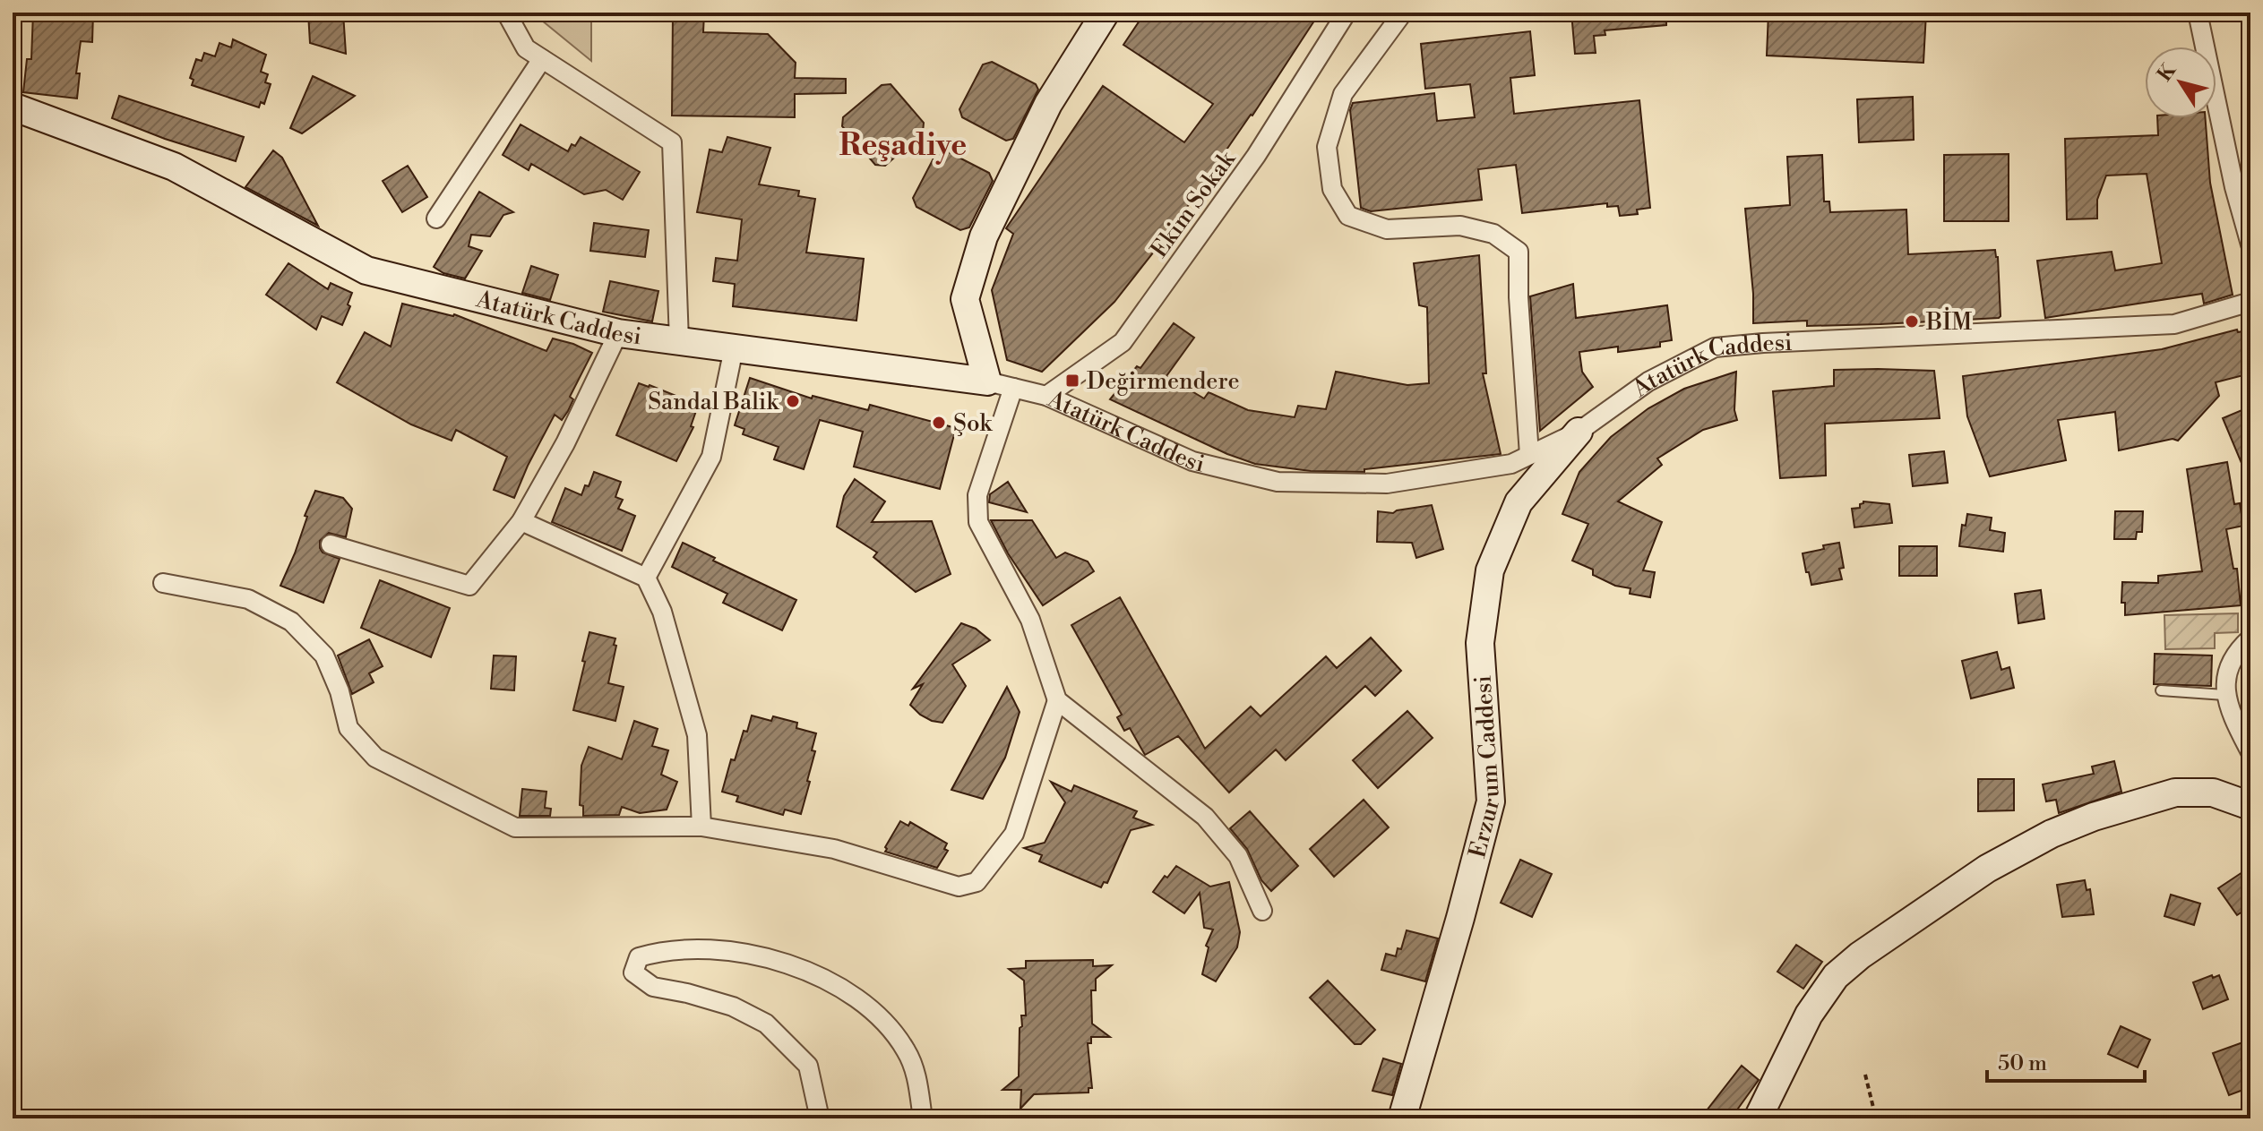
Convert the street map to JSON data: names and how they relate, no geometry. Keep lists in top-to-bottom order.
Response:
{
  "streets": {
    "street": ["Ekim Sokak", "Atatürk Caddesi", "Erzurum Caddesi"]
  },
  "crossings": [
    ["Ekim Sokak", "Atatürk Caddesi"],
    ["Atatürk Caddesi", "Erzurum Caddesi"]
  ],
  "districts": ["Reşadiye"],
  "places": {
    "other": ["BİM", "Sandal Balik", "Şok"],
    "transit": ["Değirmendere"]
  },
  "scale_bar": "50 m",
  "north": "top left"
}
